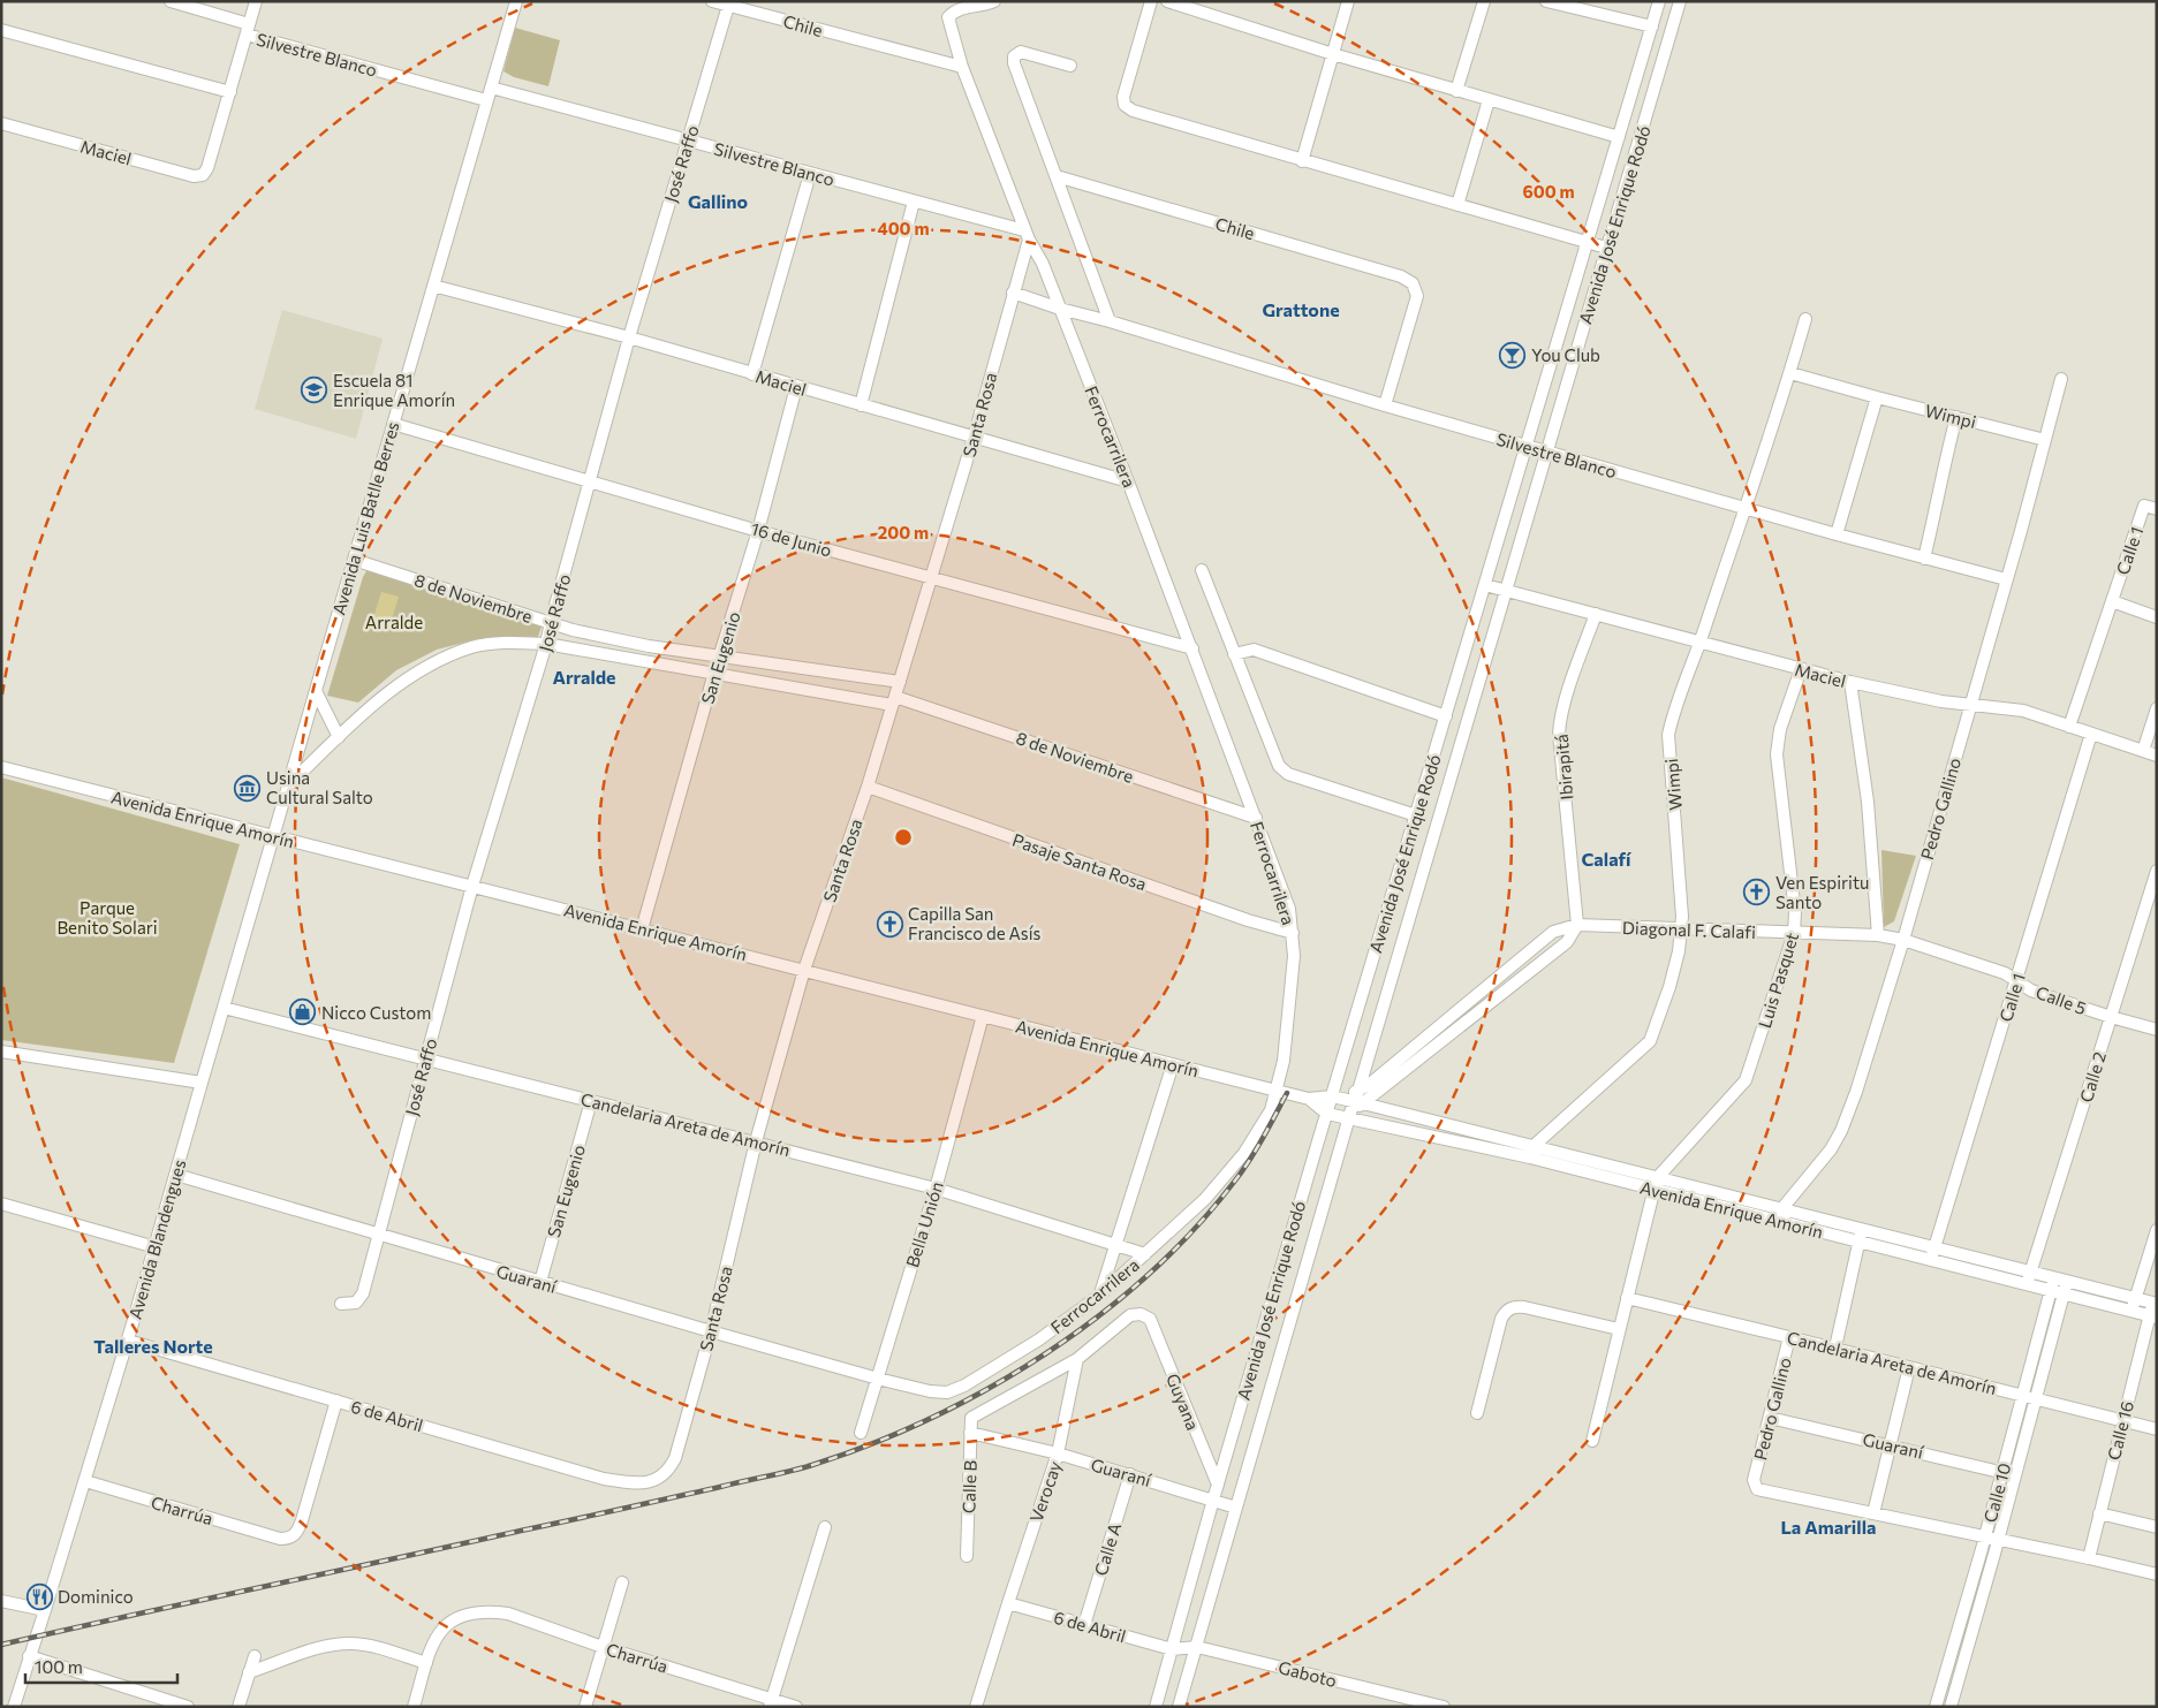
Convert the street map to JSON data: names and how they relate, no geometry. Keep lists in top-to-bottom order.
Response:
{
  "streets": {
    "street": [
      "Chile",
      "Silvestre Blanco",
      "Maciel",
      "José Raffo",
      "Avenida José Enrique Rodó",
      "Santa Rosa",
      "Wimpi",
      "Ferrocarrilera",
      "Avenida Luis Batlle Berres",
      "16 de Junio",
      "Calle 1",
      "8 de Noviembre",
      "San Eugenio",
      "Ibirapitá",
      "Pedro Gallino",
      "Avenida Enrique Amorín",
      "Pasaje Santa Rosa",
      "Diagonal F. Calafi",
      "Luis Pasquet",
      "Calle 5",
      "Calle 2",
      "Candelaria Areta de Amorín",
      "Bella Unión",
      "Avenida Blandengues",
      "Guaraní",
      "Guyana",
      "6 de Abril",
      "Calle 16",
      "Calle B",
      "Verocay",
      "Calle 10",
      "Charrúa",
      "Calle A",
      "Gaboto"
    ]
  },
  "crossings": [
    ["Chile", "Silvestre Blanco"],
    ["Chile", "José Raffo"],
    ["Chile", "Ferrocarrilera"],
    ["Silvestre Blanco", "José Raffo"],
    ["Silvestre Blanco", "Avenida José Enrique Rodó"],
    ["Silvestre Blanco", "Santa Rosa"],
    ["Silvestre Blanco", "Wimpi"],
    ["Silvestre Blanco", "Ferrocarrilera"],
    ["Silvestre Blanco", "Avenida Luis Batlle Berres"],
    ["Silvestre Blanco", "Pedro Gallino"],
    ["Maciel", "José Raffo"],
    ["Maciel", "Avenida José Enrique Rodó"],
    ["Maciel", "Santa Rosa"],
    ["Maciel", "Wimpi"],
    ["Maciel", "Ferrocarrilera"],
    ["Maciel", "Avenida Luis Batlle Berres"],
    ["Maciel", "Calle 1"],
    ["Maciel", "San Eugenio"],
    ["Maciel", "Ibirapitá"],
    ["Maciel", "Pedro Gallino"],
    ["Maciel", "Luis Pasquet"],
    ["José Raffo", "16 de Junio"],
    ["José Raffo", "8 de Noviembre"],
    ["José Raffo", "Avenida Enrique Amorín"],
    ["José Raffo", "Candelaria Areta de Amorín"],
    ["José Raffo", "Guaraní"],
    ["Avenida José Enrique Rodó", "Avenida Enrique Amorín"],
    ["Avenida José Enrique Rodó", "Guaraní"],
    ["Avenida José Enrique Rodó", "Guyana"],
    ["Avenida José Enrique Rodó", "6 de Abril"],
    ["Avenida José Enrique Rodó", "Gaboto"],
    ["Santa Rosa", "Ferrocarrilera"],
    ["Santa Rosa", "16 de Junio"],
    ["Santa Rosa", "8 de Noviembre"],
    ["Santa Rosa", "Avenida Enrique Amorín"],
    ["Santa Rosa", "Pasaje Santa Rosa"],
    ["Santa Rosa", "Candelaria Areta de Amorín"],
    ["Santa Rosa", "Guaraní"],
    ["Santa Rosa", "6 de Abril"],
    ["Wimpi", "Pedro Gallino"],
    ["Wimpi", "Avenida Enrique Amorín"],
    ["Wimpi", "Diagonal F. Calafi"],
    ["Ferrocarrilera", "16 de Junio"],
    ["Ferrocarrilera", "8 de Noviembre"],
    ["Ferrocarrilera", "Avenida Enrique Amorín"],
    ["Ferrocarrilera", "Pasaje Santa Rosa"],
    ["Ferrocarrilera", "Candelaria Areta de Amorín"],
    ["Ferrocarrilera", "Bella Unión"],
    ["Ferrocarrilera", "Guaraní"],
    ["Avenida Luis Batlle Berres", "16 de Junio"],
    ["Avenida Luis Batlle Berres", "8 de Noviembre"],
    ["Avenida Luis Batlle Berres", "Avenida Enrique Amorín"],
    ["Avenida Luis Batlle Berres", "Avenida Blandengues"],
    ["16 de Junio", "San Eugenio"],
    ["Calle 1", "Avenida Enrique Amorín"],
    ["Calle 1", "Calle 5"],
    ["8 de Noviembre", "San Eugenio"],
    ["San Eugenio", "Avenida Enrique Amorín"],
    ["San Eugenio", "Candelaria Areta de Amorín"],
    ["San Eugenio", "Guaraní"],
    ["Ibirapitá", "Diagonal F. Calafi"],
    ["Pedro Gallino", "Avenida Enrique Amorín"],
    ["Pedro Gallino", "Diagonal F. Calafi"],
    ["Pedro Gallino", "Calle 5"],
    ["Pedro Gallino", "Candelaria Areta de Amorín"],
    ["Pedro Gallino", "Guaraní"],
    ["Avenida Enrique Amorín", "Luis Pasquet"],
    ["Avenida Enrique Amorín", "Calle 2"],
    ["Avenida Enrique Amorín", "Bella Unión"],
    ["Avenida Enrique Amorín", "Avenida Blandengues"],
    ["Avenida Enrique Amorín", "Calle 16"],
    ["Avenida Enrique Amorín", "Calle 10"],
    ["Diagonal F. Calafi", "Luis Pasquet"],
    ["Diagonal F. Calafi", "Calle 5"],
    ["Calle 5", "Calle 2"],
    ["Candelaria Areta de Amorín", "Bella Unión"],
    ["Candelaria Areta de Amorín", "Avenida Blandengues"],
    ["Candelaria Areta de Amorín", "Calle 16"],
    ["Candelaria Areta de Amorín", "Calle 10"],
    ["Bella Unión", "Guaraní"],
    ["Avenida Blandengues", "Guaraní"],
    ["Avenida Blandengues", "6 de Abril"],
    ["Avenida Blandengues", "Charrúa"],
    ["Guaraní", "Calle B"],
    ["Guaraní", "Verocay"],
    ["Guaraní", "Calle 10"],
    ["Guaraní", "Calle A"],
    ["Guyana", "Calle B"],
    ["Guyana", "Verocay"],
    ["6 de Abril", "Verocay"],
    ["6 de Abril", "Charrúa"],
    ["6 de Abril", "Calle A"],
    ["6 de Abril", "Gaboto"],
    ["Calle B", "Verocay"]
  ],
  "districts": [
    "Gallino",
    "Grattone",
    "Arralde",
    "Calafí",
    "Talleres Norte",
    "La Amarilla"
  ],
  "parks": ["Arralde", "Parque Benito Solari"],
  "places": {
    "bar": ["You Club"],
    "school or university": ["Escuela 81 Enrique Amorín"],
    "museum": ["Usina Cultural Salto"],
    "church": ["Ven Espiritu Santo", "Capilla San Francisco de Asís"],
    "shop": ["Nicco Custom"],
    "restaurant": ["Dominico"]
  },
  "scale_bar": "100 m",
  "rings": ["600 m", "400 m", "200 m"]
}
